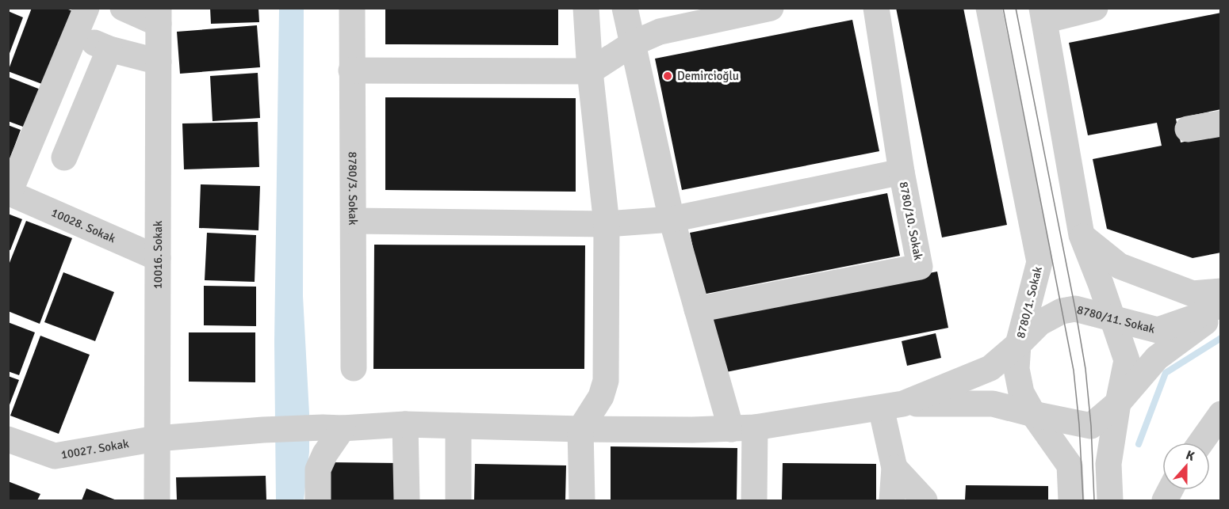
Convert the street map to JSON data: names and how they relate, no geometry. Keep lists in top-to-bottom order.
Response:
{
  "streets": {
    "street": [
      "8780/3. Sokak",
      "8780/10. Sokak",
      "10028. Sokak",
      "10016. Sokak",
      "8780/1. Sokak",
      "8780/11. Sokak",
      "10027. Sokak"
    ]
  },
  "crossings": [
    ["10028. Sokak", "10016. Sokak"],
    ["10016. Sokak", "10027. Sokak"],
    ["8780/1. Sokak", "8780/11. Sokak"],
    ["8780/11. Sokak", "10027. Sokak"]
  ],
  "places": ["Demircioğlu"],
  "north": "top"
}
